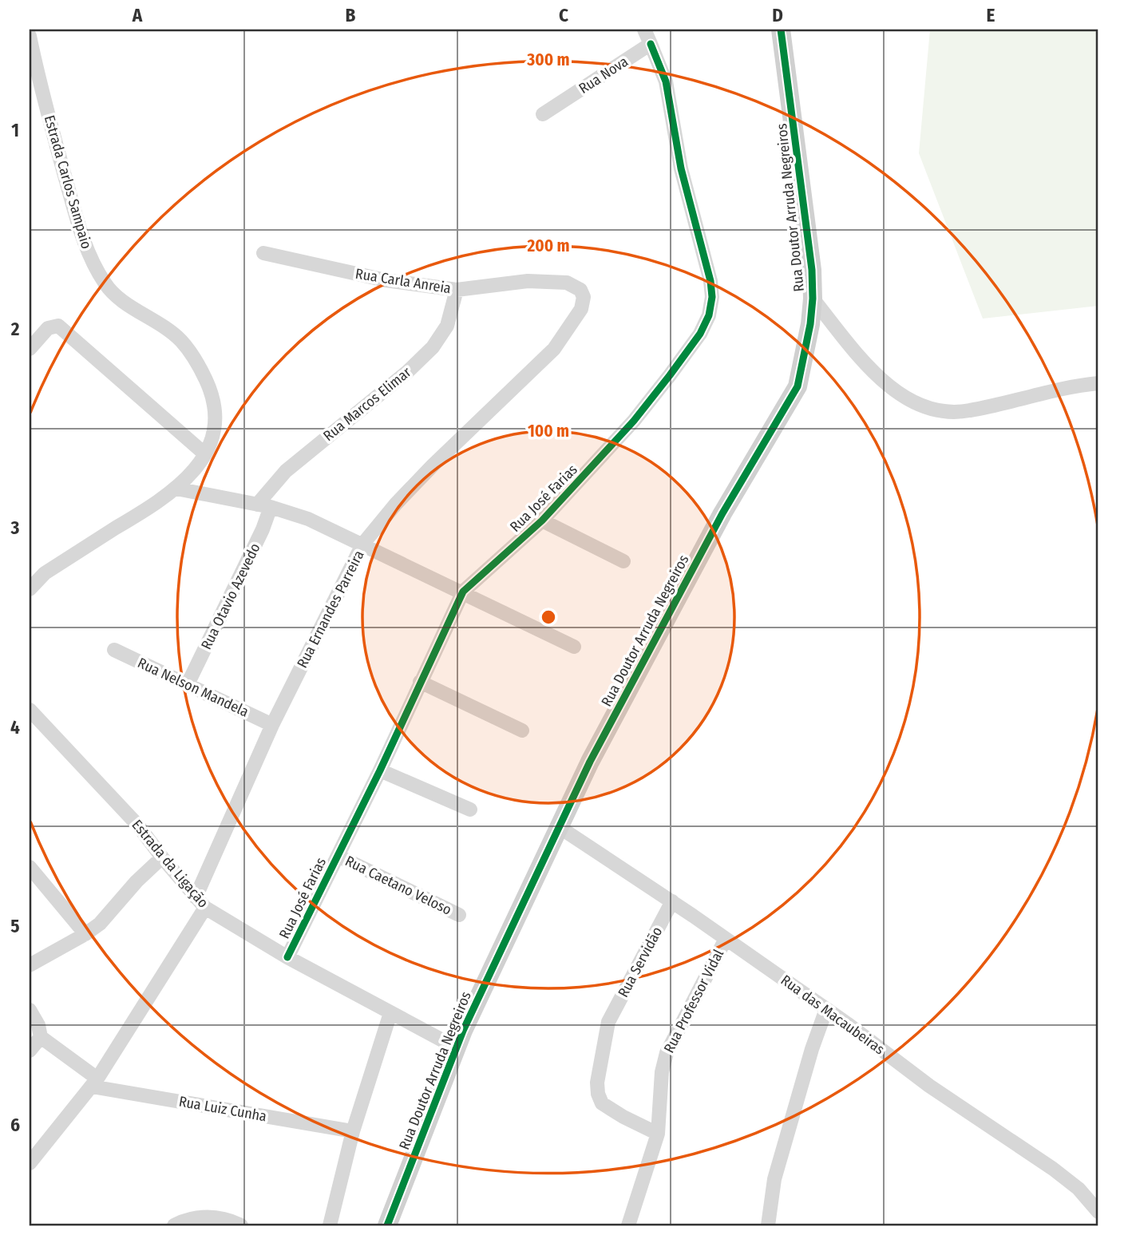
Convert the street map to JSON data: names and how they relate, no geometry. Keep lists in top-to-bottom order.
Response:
{
  "streets": {
    "street": [
      "Rua Nova",
      "Estrada Carlos Sampaio",
      "Rua Doutor Arruda Negreiros",
      "Rua Carla Anreia",
      "Rua Marcos Elimar",
      "Rua José Farias",
      "Rua Otavio Azevedo",
      "Rua Ernandes Parreira",
      "Rua Nelson Mandela",
      "Estrada da Ligação",
      "Rua Caetano Veloso",
      "Rua Servidão",
      "Rua Professor Vidal",
      "Rua das Macaubeiras",
      "Rua Luiz Cunha"
    ]
  },
  "crossings": [
    ["Rua Nova", "Rua José Farias"],
    ["Rua Doutor Arruda Negreiros", "Estrada da Ligação"],
    ["Rua Doutor Arruda Negreiros", "Rua das Macaubeiras"],
    ["Rua Carla Anreia", "Rua Marcos Elimar"],
    ["Rua Carla Anreia", "Rua Ernandes Parreira"],
    ["Rua Marcos Elimar", "Rua Otavio Azevedo"],
    ["Rua José Farias", "Estrada da Ligação"],
    ["Rua José Farias", "Rua Caetano Veloso"],
    ["Rua Otavio Azevedo", "Rua Nelson Mandela"],
    ["Rua Ernandes Parreira", "Rua Nelson Mandela"],
    ["Rua Ernandes Parreira", "Estrada da Ligação"],
    ["Rua Servidão", "Rua Professor Vidal"],
    ["Rua Servidão", "Rua das Macaubeiras"],
    ["Rua Professor Vidal", "Rua das Macaubeiras"]
  ],
  "grid": {
    "columns": [
      "A",
      "B",
      "C",
      "D",
      "E"
    ],
    "rows": [
      "1",
      "2",
      "3",
      "4",
      "5",
      "6"
    ]
  },
  "rings": ["300 m", "200 m", "100 m"]
}
